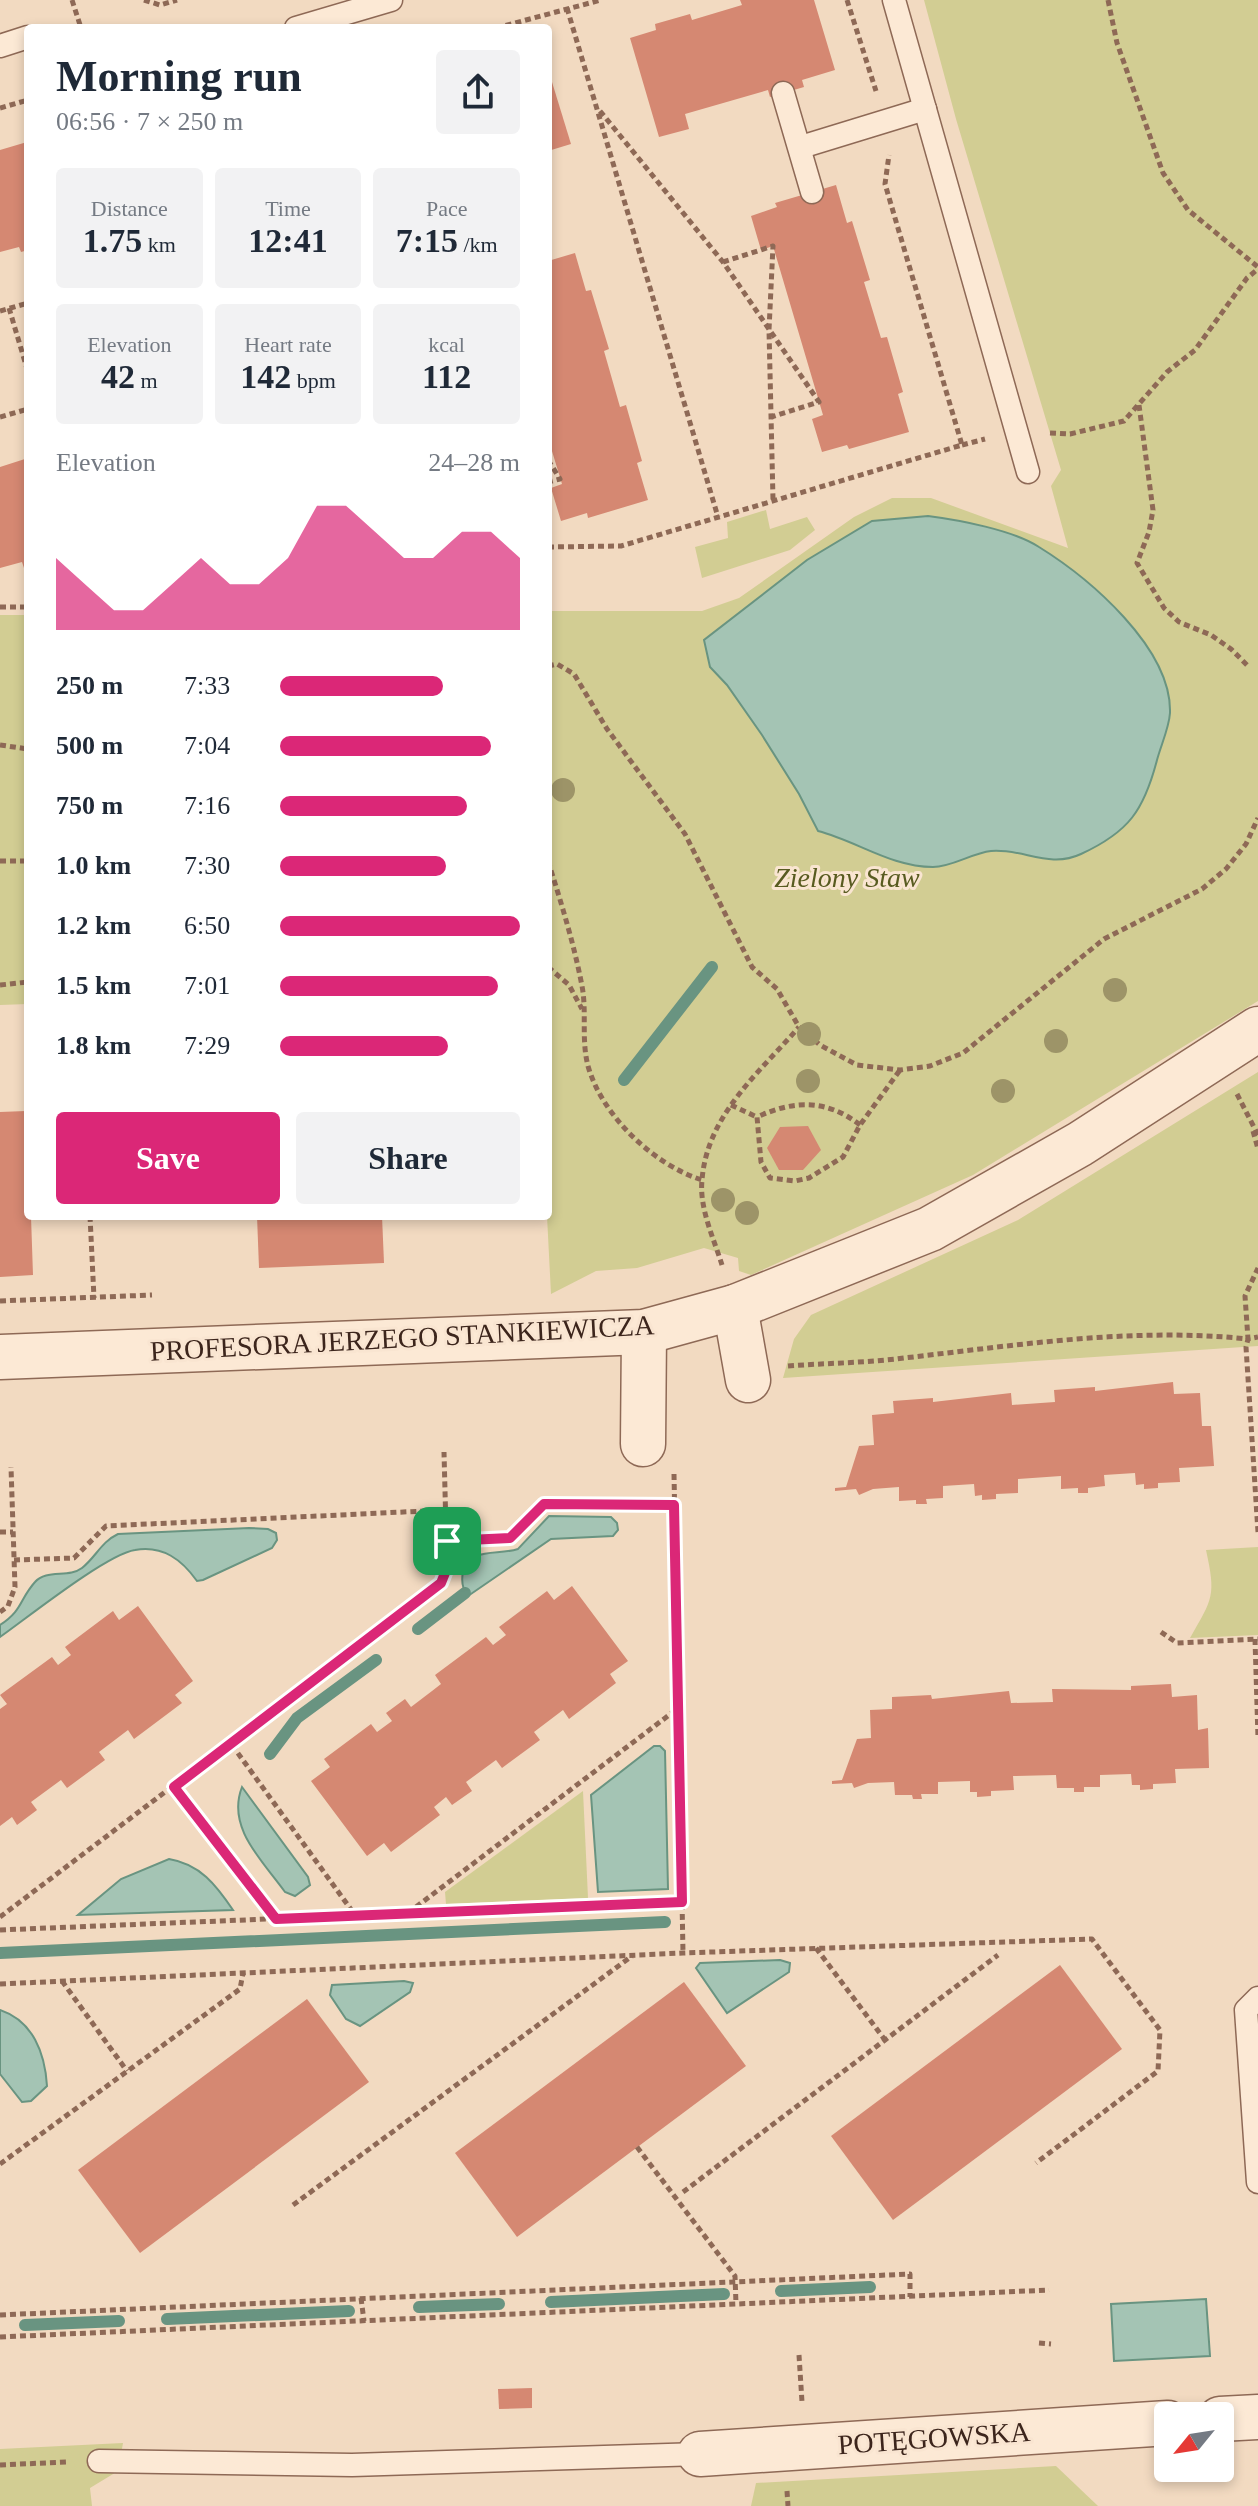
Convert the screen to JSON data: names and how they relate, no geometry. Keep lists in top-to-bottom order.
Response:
{
  "streets": {
    "street": ["PROFESORA JERZEGO STANKIEWICZA", "POTĘGOWSKA"]
  },
  "parks": ["Zielony Staw"],
  "north": "bottom left",
  "page": {
    "heading": ["Morning run", "06:56 · 7 × 250 m"],
    "stats": [
      ["Distance", "1.75 km"],
      ["Time", "12:41"],
      ["Pace", "7:15 /km"],
      ["Elevation", "42 m"],
      ["Heart rate", "142 bpm"],
      ["kcal", "112"]
    ],
    "chart": ["Elevation", "24–28 m"],
    "list": [
      {
        "name": "250 m",
        "note": "7:33"
      },
      {
        "name": "500 m",
        "note": "7:04"
      },
      {
        "name": "750 m",
        "note": "7:16"
      },
      {
        "name": "1.0 km",
        "note": "7:30"
      },
      {
        "name": "1.2 km",
        "note": "6:50"
      },
      {
        "name": "1.5 km",
        "note": "7:01"
      },
      {
        "name": "1.8 km",
        "note": "7:29"
      }
    ],
    "buttons": ["Save", "Share"]
  }
}
